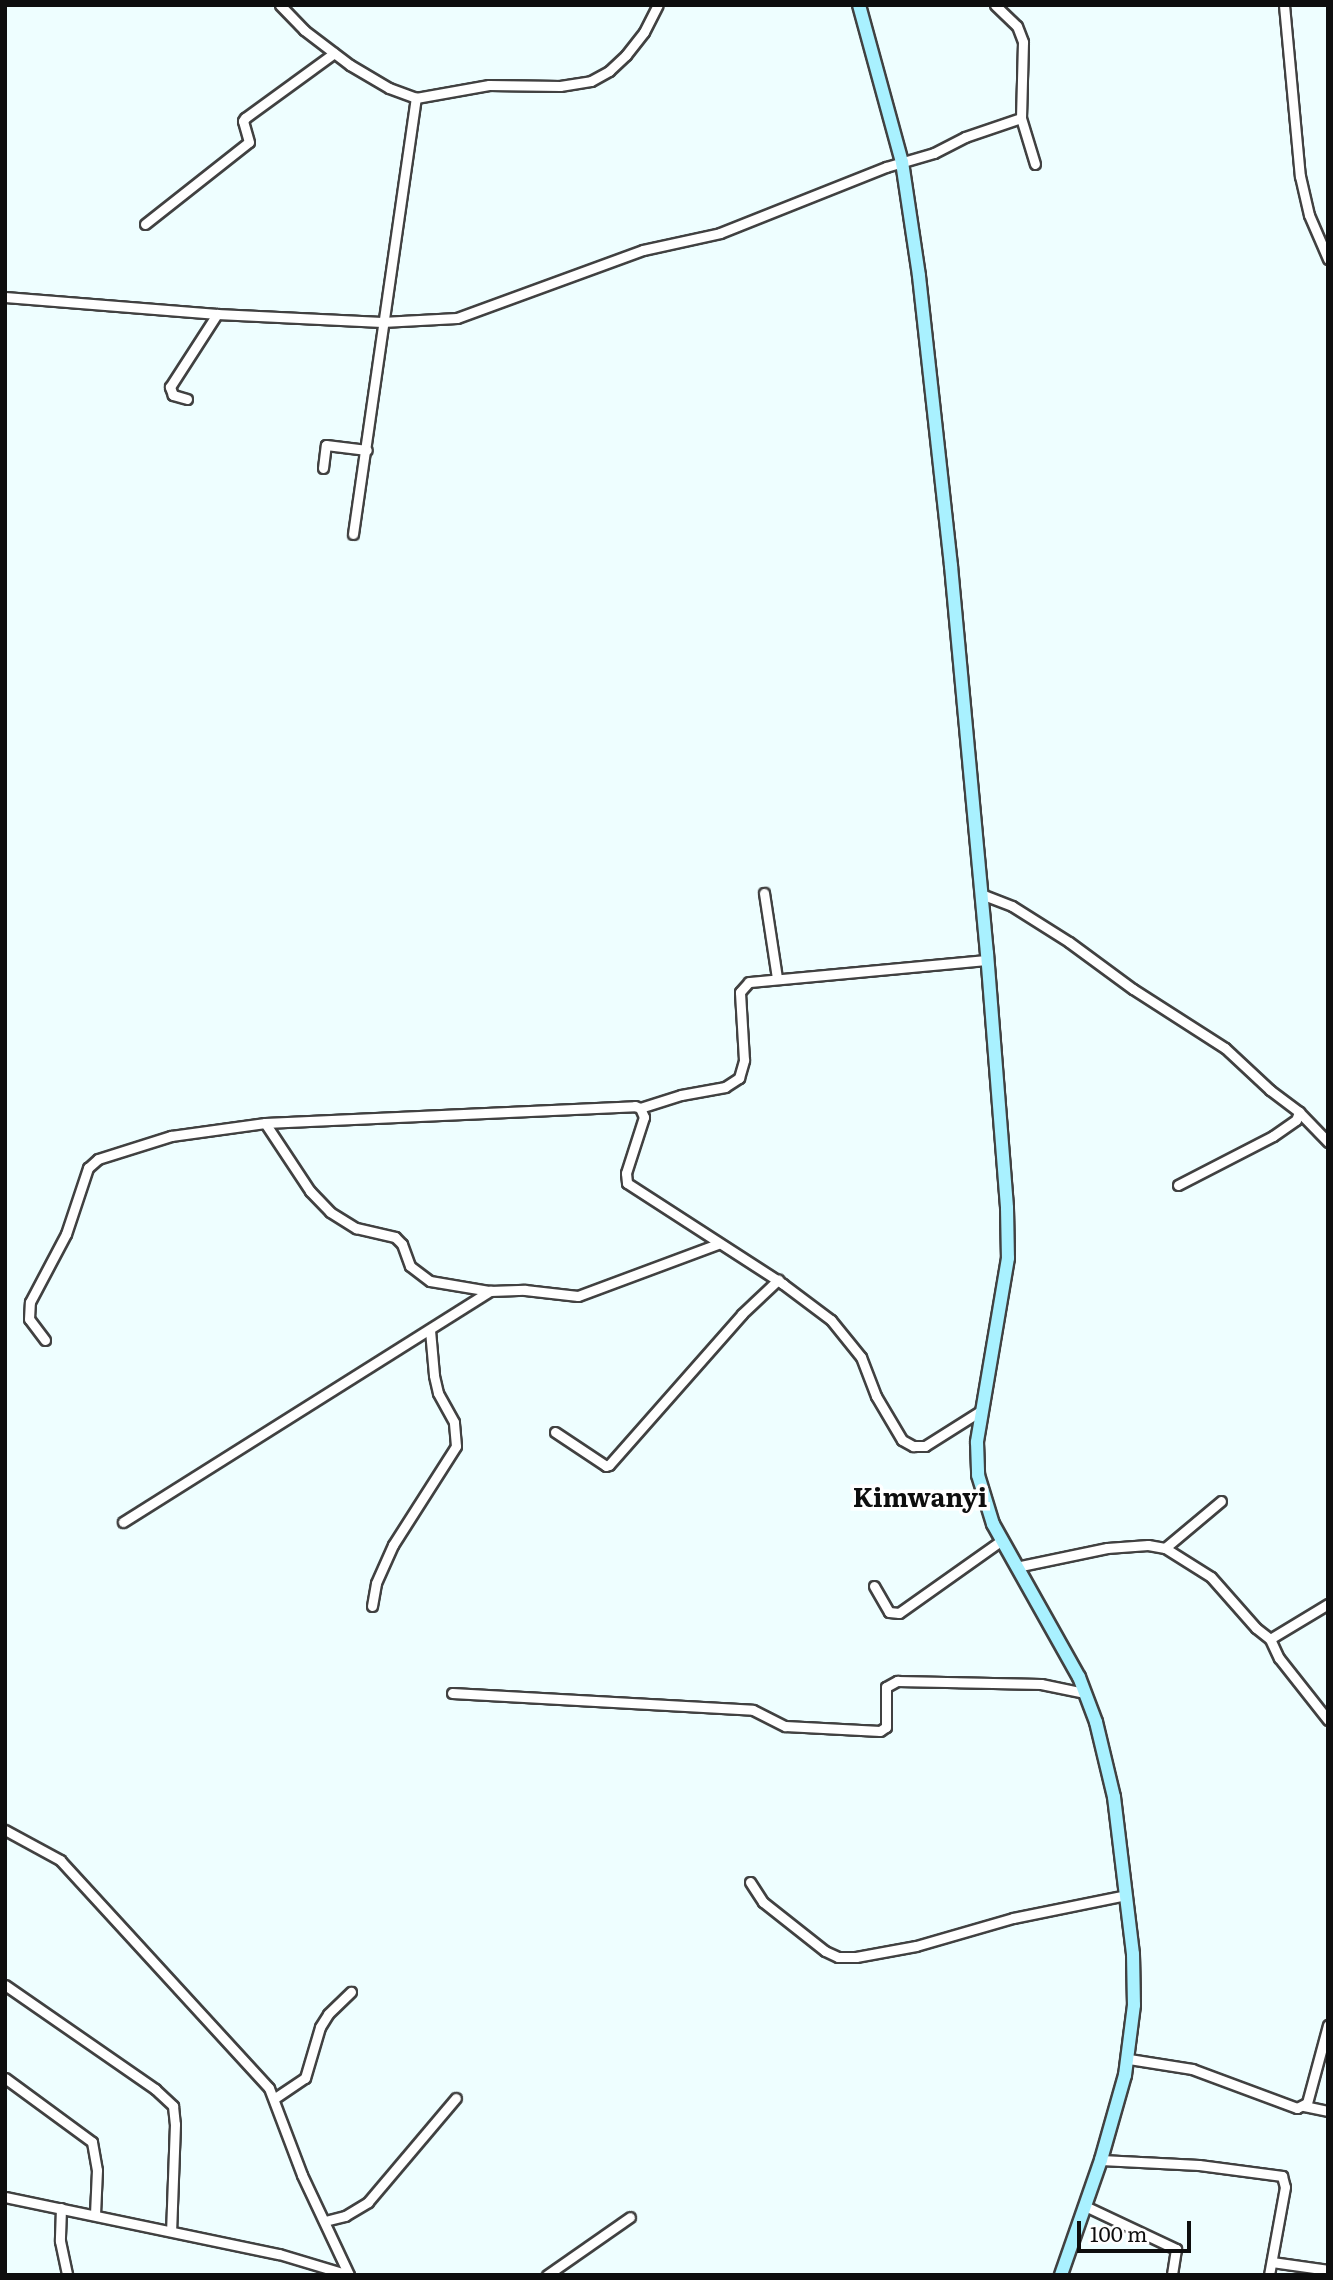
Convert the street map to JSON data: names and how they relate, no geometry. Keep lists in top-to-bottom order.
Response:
{
  "districts": ["Kimwanyi"],
  "scale_bar": "100 m"
}
